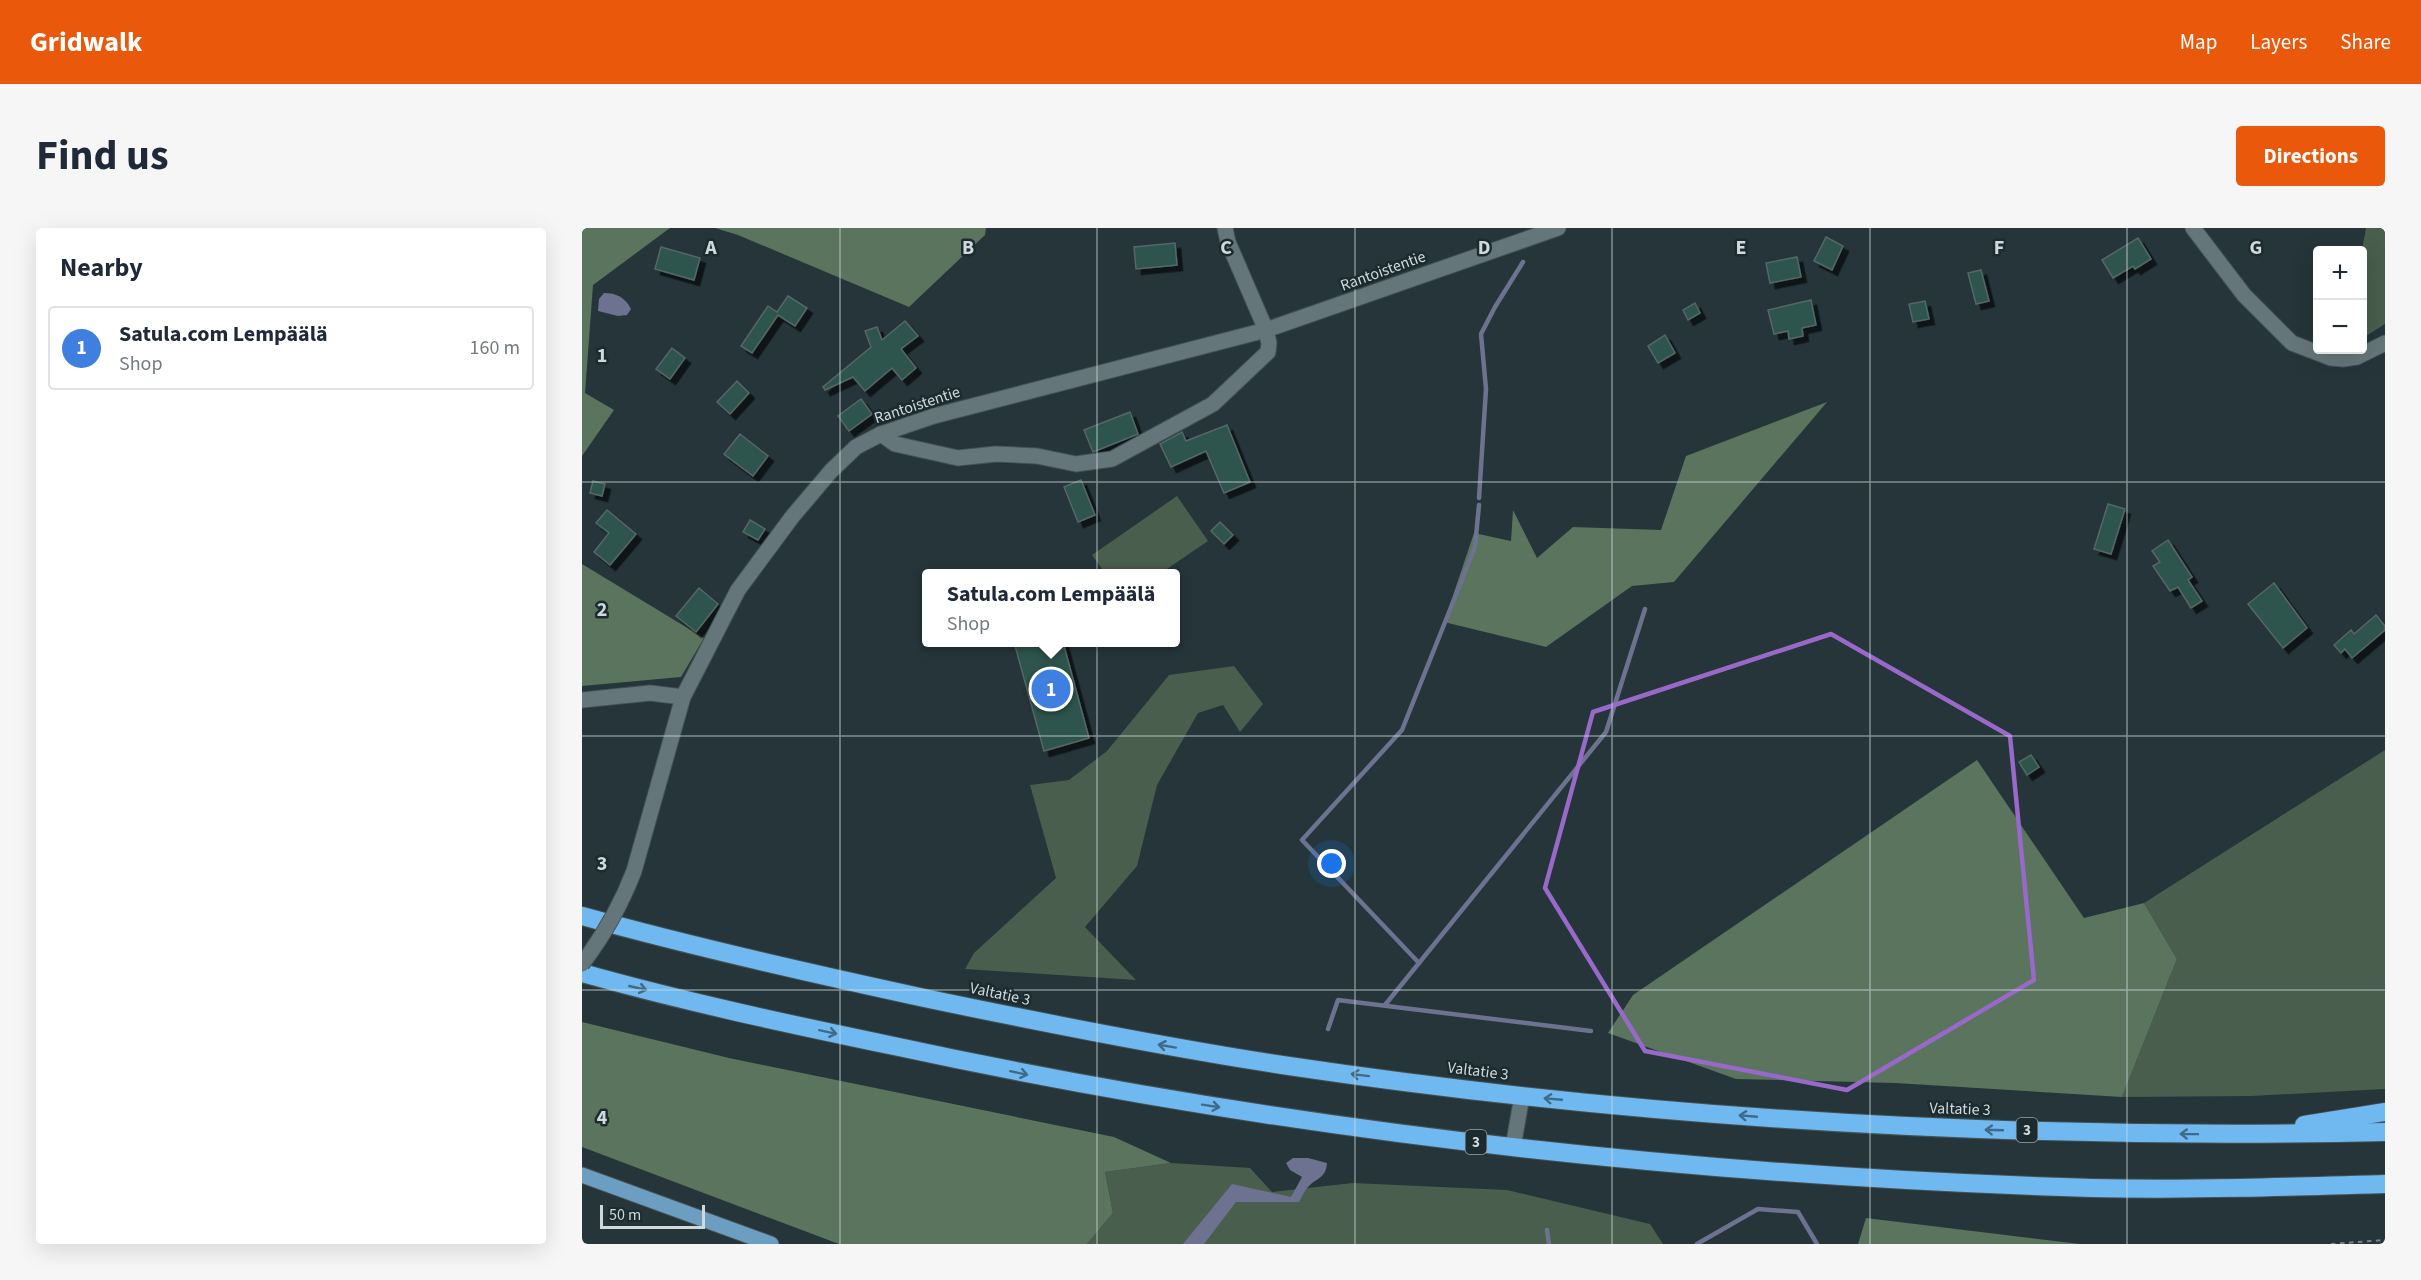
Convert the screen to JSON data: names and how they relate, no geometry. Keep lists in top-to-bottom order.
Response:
{
  "streets": {
    "highway": ["Valtatie 3", "3"],
    "street": ["Rantoistentie"]
  },
  "scale_bar": "50 m",
  "page": {
    "header": "Gridwalk",
    "nav": ["Map", "Layers", "Share"],
    "title": "Find us",
    "buttons": "Directions",
    "heading": "Nearby",
    "map_buttons": ["+", "−"],
    "list": [
      {
        "mark": "1",
        "name": "Satula.com Lempäälä",
        "note": "Shop",
        "value": "160 m"
      }
    ],
    "popup": ["Satula.com Lempäälä", "Shop"],
    "pins": "1",
    "scale": "50 m"
  },
  "grid": {
    "columns": [
      "A",
      "B",
      "C",
      "D",
      "E",
      "F",
      "G"
    ],
    "rows": [
      "1",
      "2",
      "3",
      "4"
    ]
  }
}
